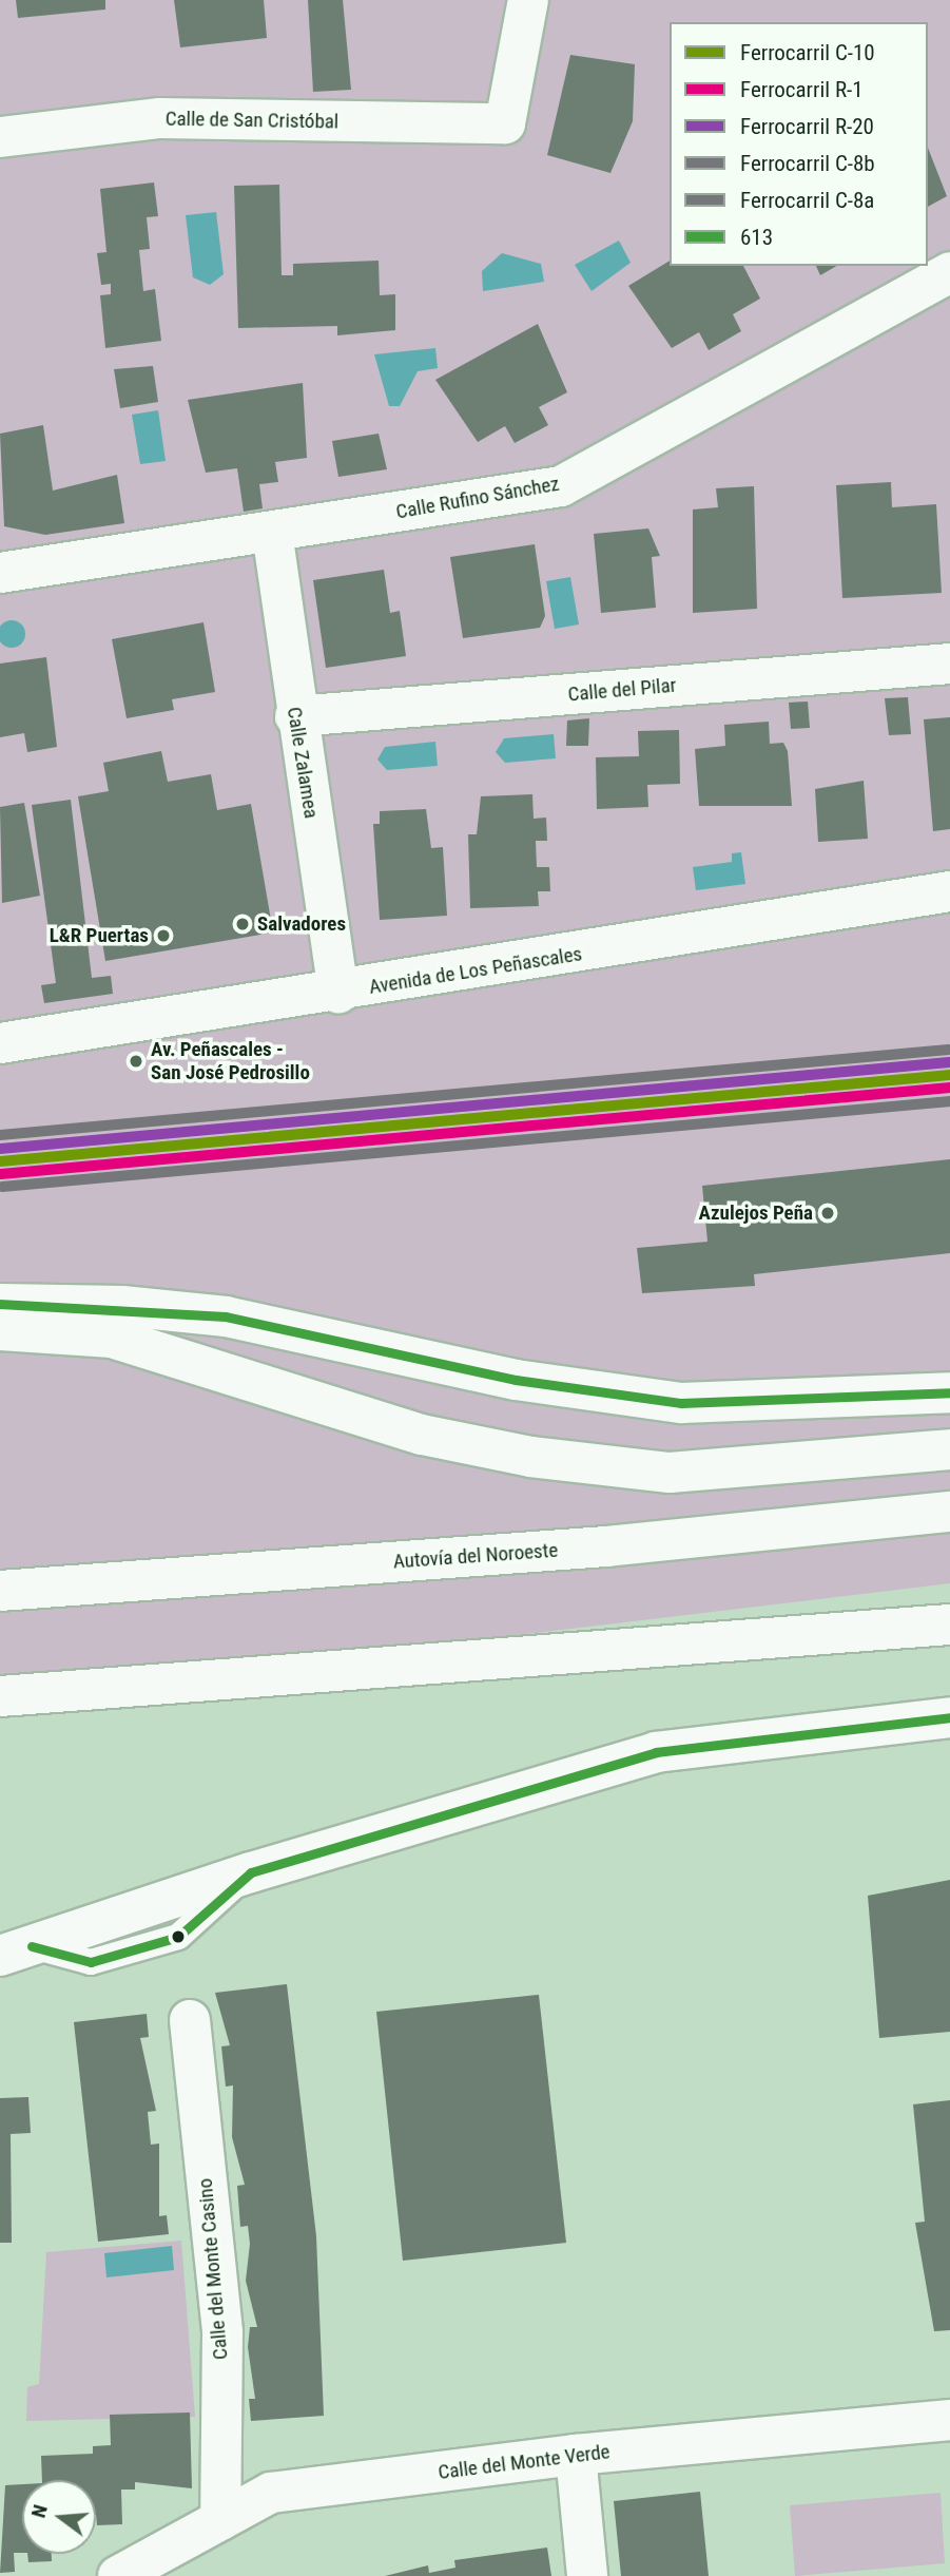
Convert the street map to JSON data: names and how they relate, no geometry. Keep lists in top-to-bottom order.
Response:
{
  "streets": {
    "main road": [
      "Calle de San Cristóbal",
      "Calle Rufino Sánchez",
      "Calle del Pilar",
      "Calle Zalamea",
      "Avenida de Los Peñascales",
      "Autovía del Noroeste",
      "Calle del Monte Casino",
      "Calle del Monte Verde"
    ]
  },
  "crossings": [
    ["Calle Rufino Sánchez", "Calle Zalamea"],
    ["Calle del Pilar", "Calle Zalamea"],
    ["Calle Zalamea", "Avenida de Los Peñascales"],
    ["Calle del Monte Casino", "Calle del Monte Verde"]
  ],
  "places": [
    "Salvadores",
    "L&R Puertas",
    "Av. Peñascales - San José Pedrosillo",
    "Azulejos Peña"
  ],
  "lines": [
    "rail line C-8a",
    "rail line R-20",
    "rail line C-10",
    "rail line R-1",
    "rail line C-8b",
    "transit line 613"
  ],
  "legend": [
    "Ferrocarril C-10",
    "Ferrocarril R-1",
    "Ferrocarril R-20",
    "Ferrocarril C-8b",
    "Ferrocarril C-8a",
    "613"
  ],
  "north": "left"
}
